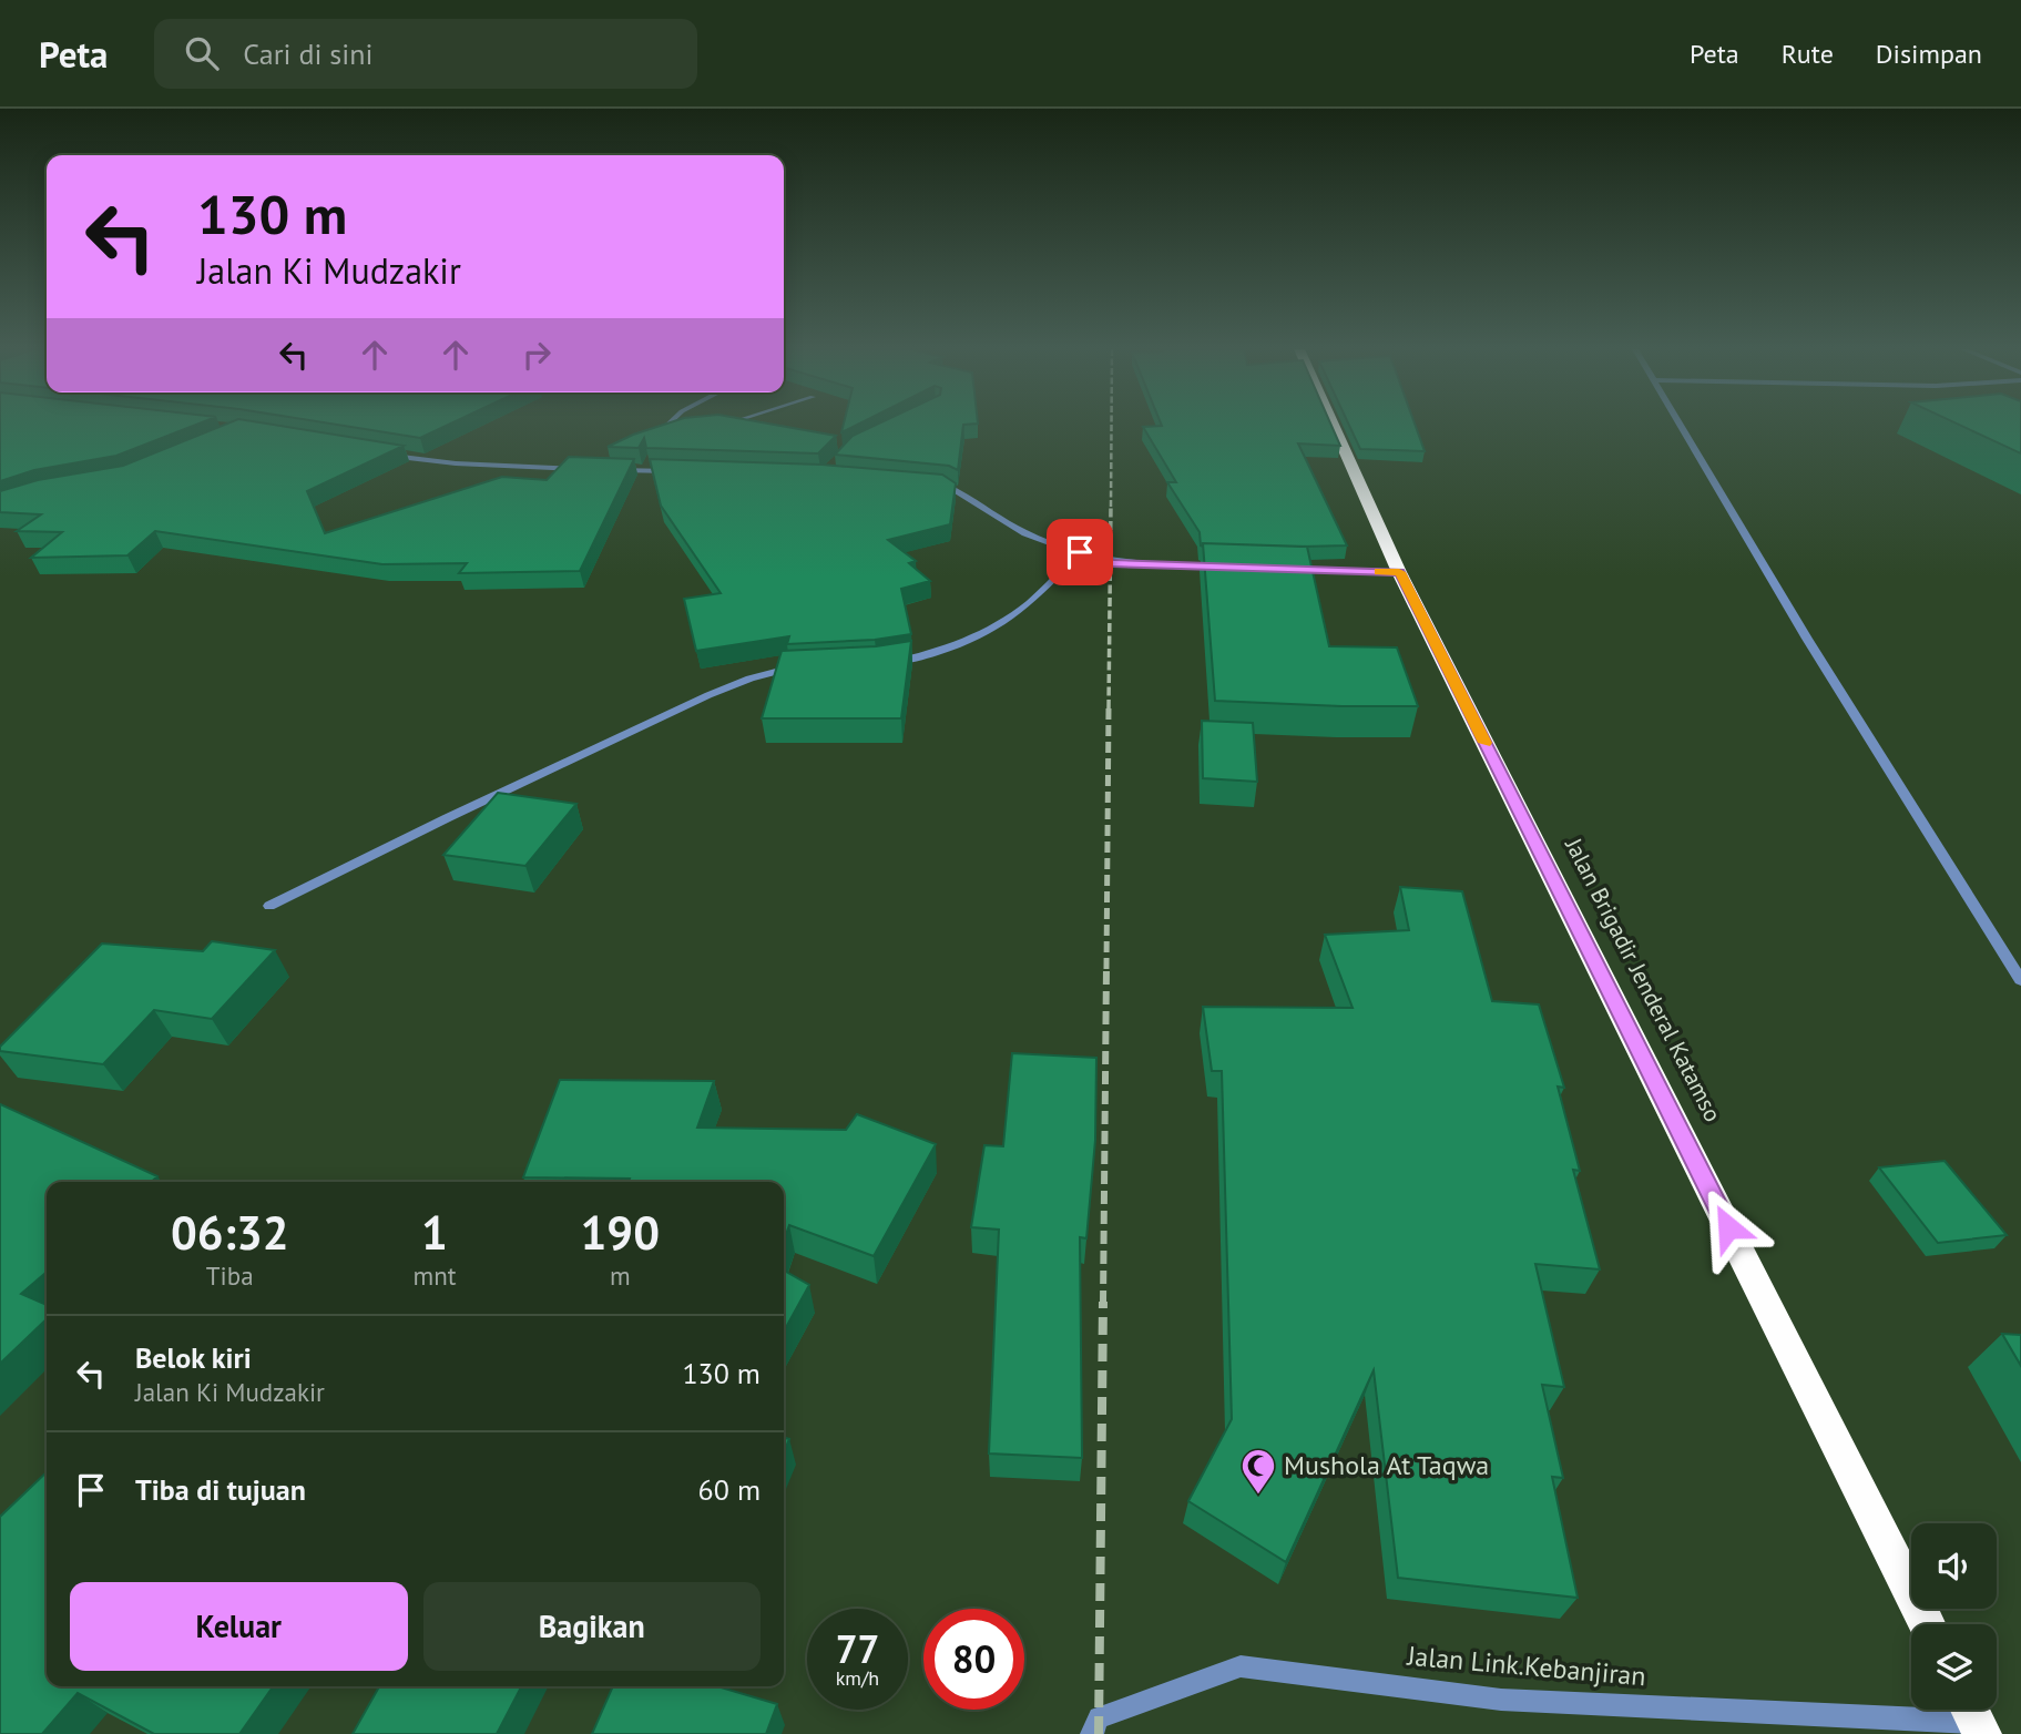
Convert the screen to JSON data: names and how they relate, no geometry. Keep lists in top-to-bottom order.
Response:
{
  "streets": {
    "highway": ["Jalan Brigadir Jenderal Katamso"],
    "street": ["Jalan Link.Kebanjiran"]
  },
  "places": {
    "mosque": ["Mushola At Taqwa"]
  },
  "page": {
    "header": "Peta",
    "search": "Cari di sini",
    "nav": ["Peta", "Rute", "Disimpan"],
    "turn": ["130 m", "Jalan Ki Mudzakir"],
    "eta": [
      "06:32",
      "Tiba",
      "1",
      "mnt",
      "190",
      "m"
    ],
    "list": [
      {
        "name": "Belok kiri",
        "note": "Jalan Ki Mudzakir",
        "value": "130 m"
      },
      {
        "name": "Tiba di tujuan",
        "value": "60 m"
      }
    ],
    "buttons": ["Keluar", "Bagikan"],
    "speed": "77 km/h",
    "limit": "80"
  }
}
